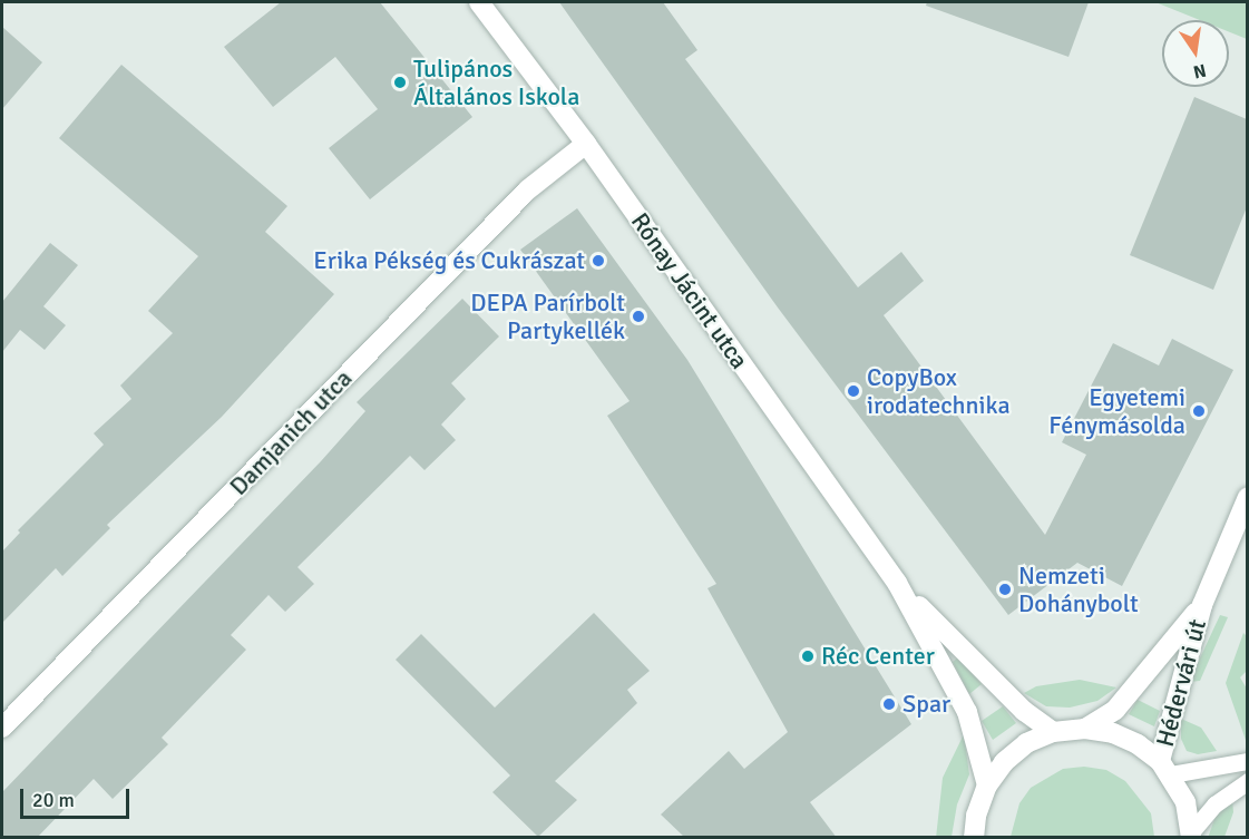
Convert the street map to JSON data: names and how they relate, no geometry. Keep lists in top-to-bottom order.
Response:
{
  "streets": {
    "street": ["Rónay Jácint utca", "Damjanich utca", "Hédervári út"]
  },
  "crossings": [
    ["Rónay Jácint utca", "Damjanich utca"]
  ],
  "places": [
    "Tulipános Általános Iskola",
    "Erika Pékség és Cukrászat",
    "DEPA Parírbolt Partykellék",
    "CopyBox irodatechnika",
    "Egyetemi Fénymásolda",
    "Nemzeti Dohánybolt",
    "Réc Center",
    "Spar"
  ],
  "scale_bar": "20 m",
  "north": "bottom"
}
